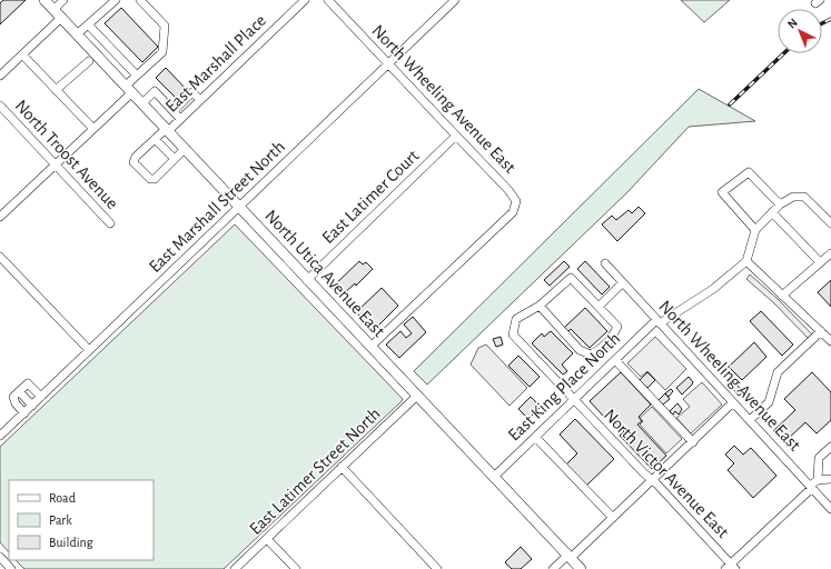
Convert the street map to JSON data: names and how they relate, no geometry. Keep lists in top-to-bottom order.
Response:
{
  "streets": {
    "main road": ["North Utica Avenue East"],
    "street": [
      "East Marshall Place",
      "North Wheeling Avenue East",
      "North Troost Avenue",
      "East Latimer Court",
      "East Marshall Street North",
      "East King Place North",
      "East Latimer Street North",
      "North Victor Avenue East"
    ]
  },
  "crossings": [
    ["East Marshall Place", "North Utica Avenue East"],
    ["North Wheeling Avenue East", "East Latimer Court"],
    ["North Wheeling Avenue East", "East Marshall Street North"],
    ["North Wheeling Avenue East", "North Utica Avenue East"],
    ["North Wheeling Avenue East", "East King Place North"],
    ["East Latimer Court", "North Utica Avenue East"],
    ["East Marshall Street North", "North Utica Avenue East"],
    ["North Utica Avenue East", "East King Place North"],
    ["North Utica Avenue East", "East Latimer Street North"],
    ["East King Place North", "North Victor Avenue East"]
  ],
  "legend": ["Road", "Park", "Building"],
  "north": "top left"
}
